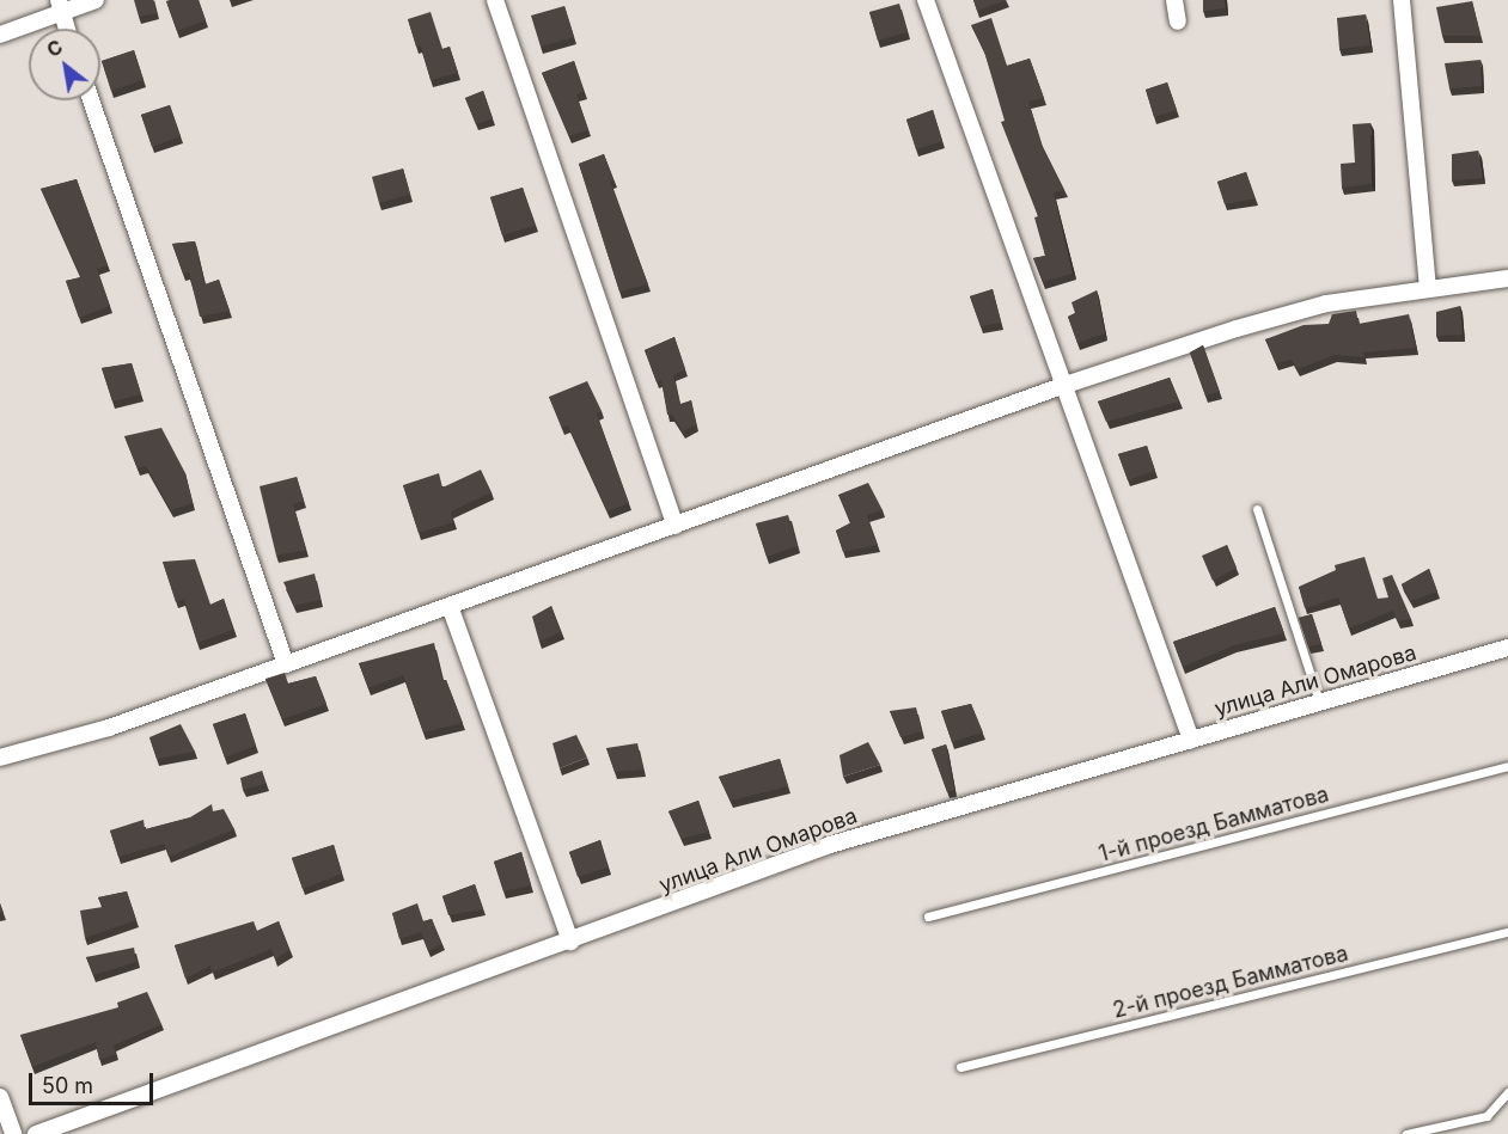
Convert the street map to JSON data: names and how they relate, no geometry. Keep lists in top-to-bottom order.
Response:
{
  "streets": {
    "street": ["улица Али Омарова"],
    "lane": ["1-й проезд Бамматова", "2-й проезд Бамматова"]
  },
  "scale_bar": "50 m",
  "north": "top left"
}
